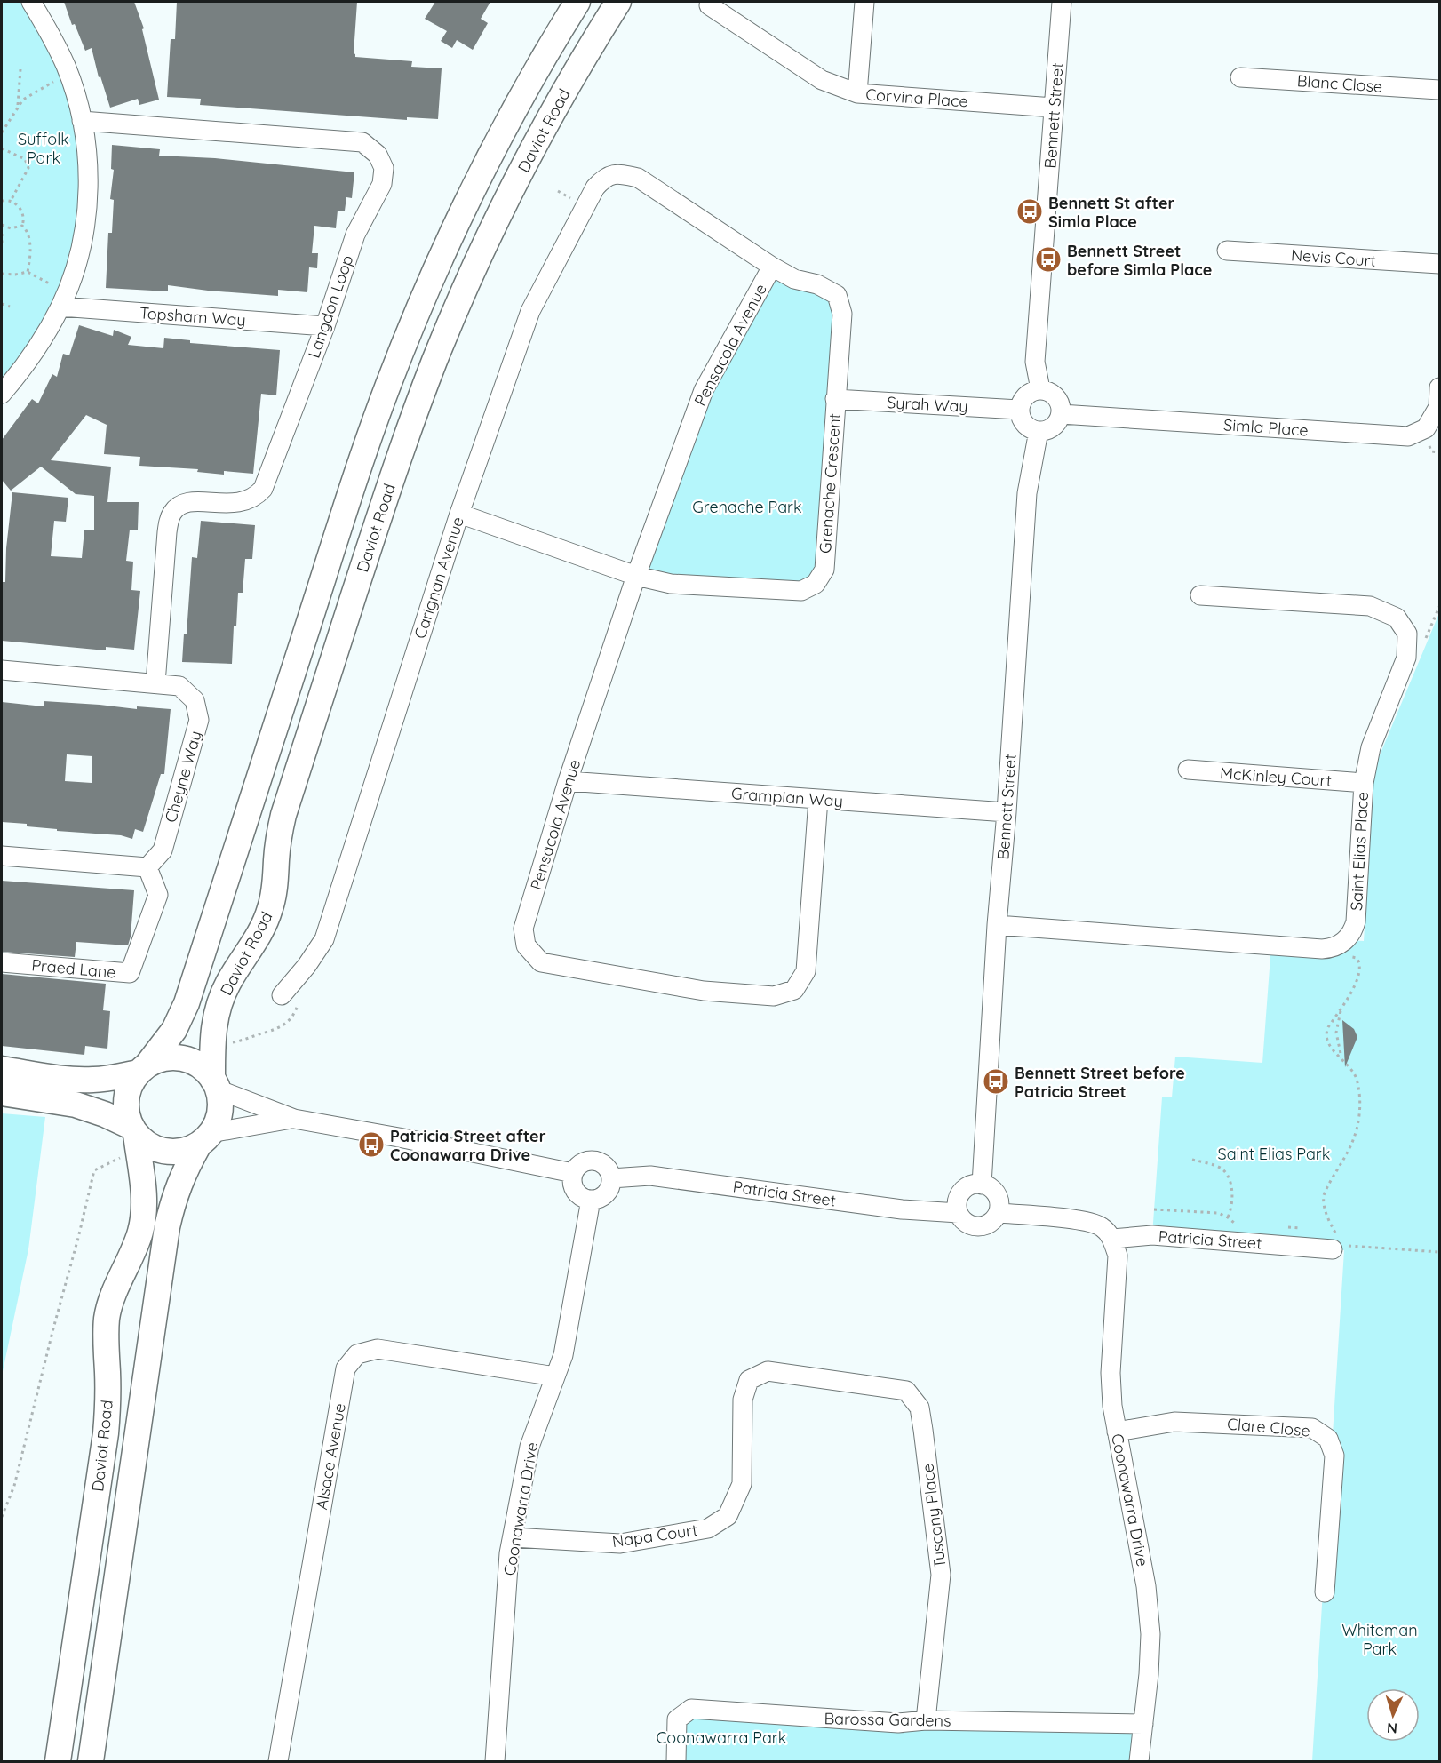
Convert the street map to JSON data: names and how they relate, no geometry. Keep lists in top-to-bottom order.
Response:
{
  "streets": {
    "street": [
      "Blanc Close",
      "Corvina Place",
      "Bennett Street",
      "Daviot Road",
      "Nevis Court",
      "Langdon Loop",
      "Topsham Way",
      "Pensacola Avenue",
      "Syrah Way",
      "Simla Place",
      "Grenache Crescent",
      "Carignan Avenue",
      "Cheyne Way",
      "McKinley Court",
      "Grampian Way",
      "Saint Elias Place",
      "Praed Lane",
      "Patricia Street",
      "Clare Close",
      "Alsace Avenue",
      "Coonawarra Drive",
      "Tuscany Place",
      "Napa Court",
      "Barossa Gardens"
    ]
  },
  "crossings": [
    ["Corvina Place", "Bennett Street"],
    ["Bennett Street", "Syrah Way"],
    ["Bennett Street", "Simla Place"],
    ["Bennett Street", "Grampian Way"],
    ["Bennett Street", "Saint Elias Place"],
    ["Bennett Street", "Patricia Street"],
    ["Langdon Loop", "Topsham Way"],
    ["Langdon Loop", "Cheyne Way"],
    ["Pensacola Avenue", "Grenache Crescent"],
    ["Pensacola Avenue", "Grampian Way"],
    ["Syrah Way", "Simla Place"],
    ["Syrah Way", "Grenache Crescent"],
    ["Grenache Crescent", "Carignan Avenue"],
    ["Cheyne Way", "Praed Lane"],
    ["McKinley Court", "Saint Elias Place"],
    ["Patricia Street", "Coonawarra Drive"],
    ["Clare Close", "Coonawarra Drive"],
    ["Alsace Avenue", "Coonawarra Drive"],
    ["Coonawarra Drive", "Napa Court"],
    ["Coonawarra Drive", "Barossa Gardens"],
    ["Tuscany Place", "Napa Court"],
    ["Tuscany Place", "Barossa Gardens"]
  ],
  "parks": [
    "Suffolk Park",
    "Grenache Park",
    "Saint Elias Park",
    "Whiteman Park",
    "Coonawarra Park"
  ],
  "places": {
    "bus stop": [
      "Bennett St after Simla Place",
      "Bennett Street before Simla Place",
      "Bennett Street before Patricia Street",
      "Patricia Street after Coonawarra Drive"
    ]
  },
  "north": "bottom"
}
